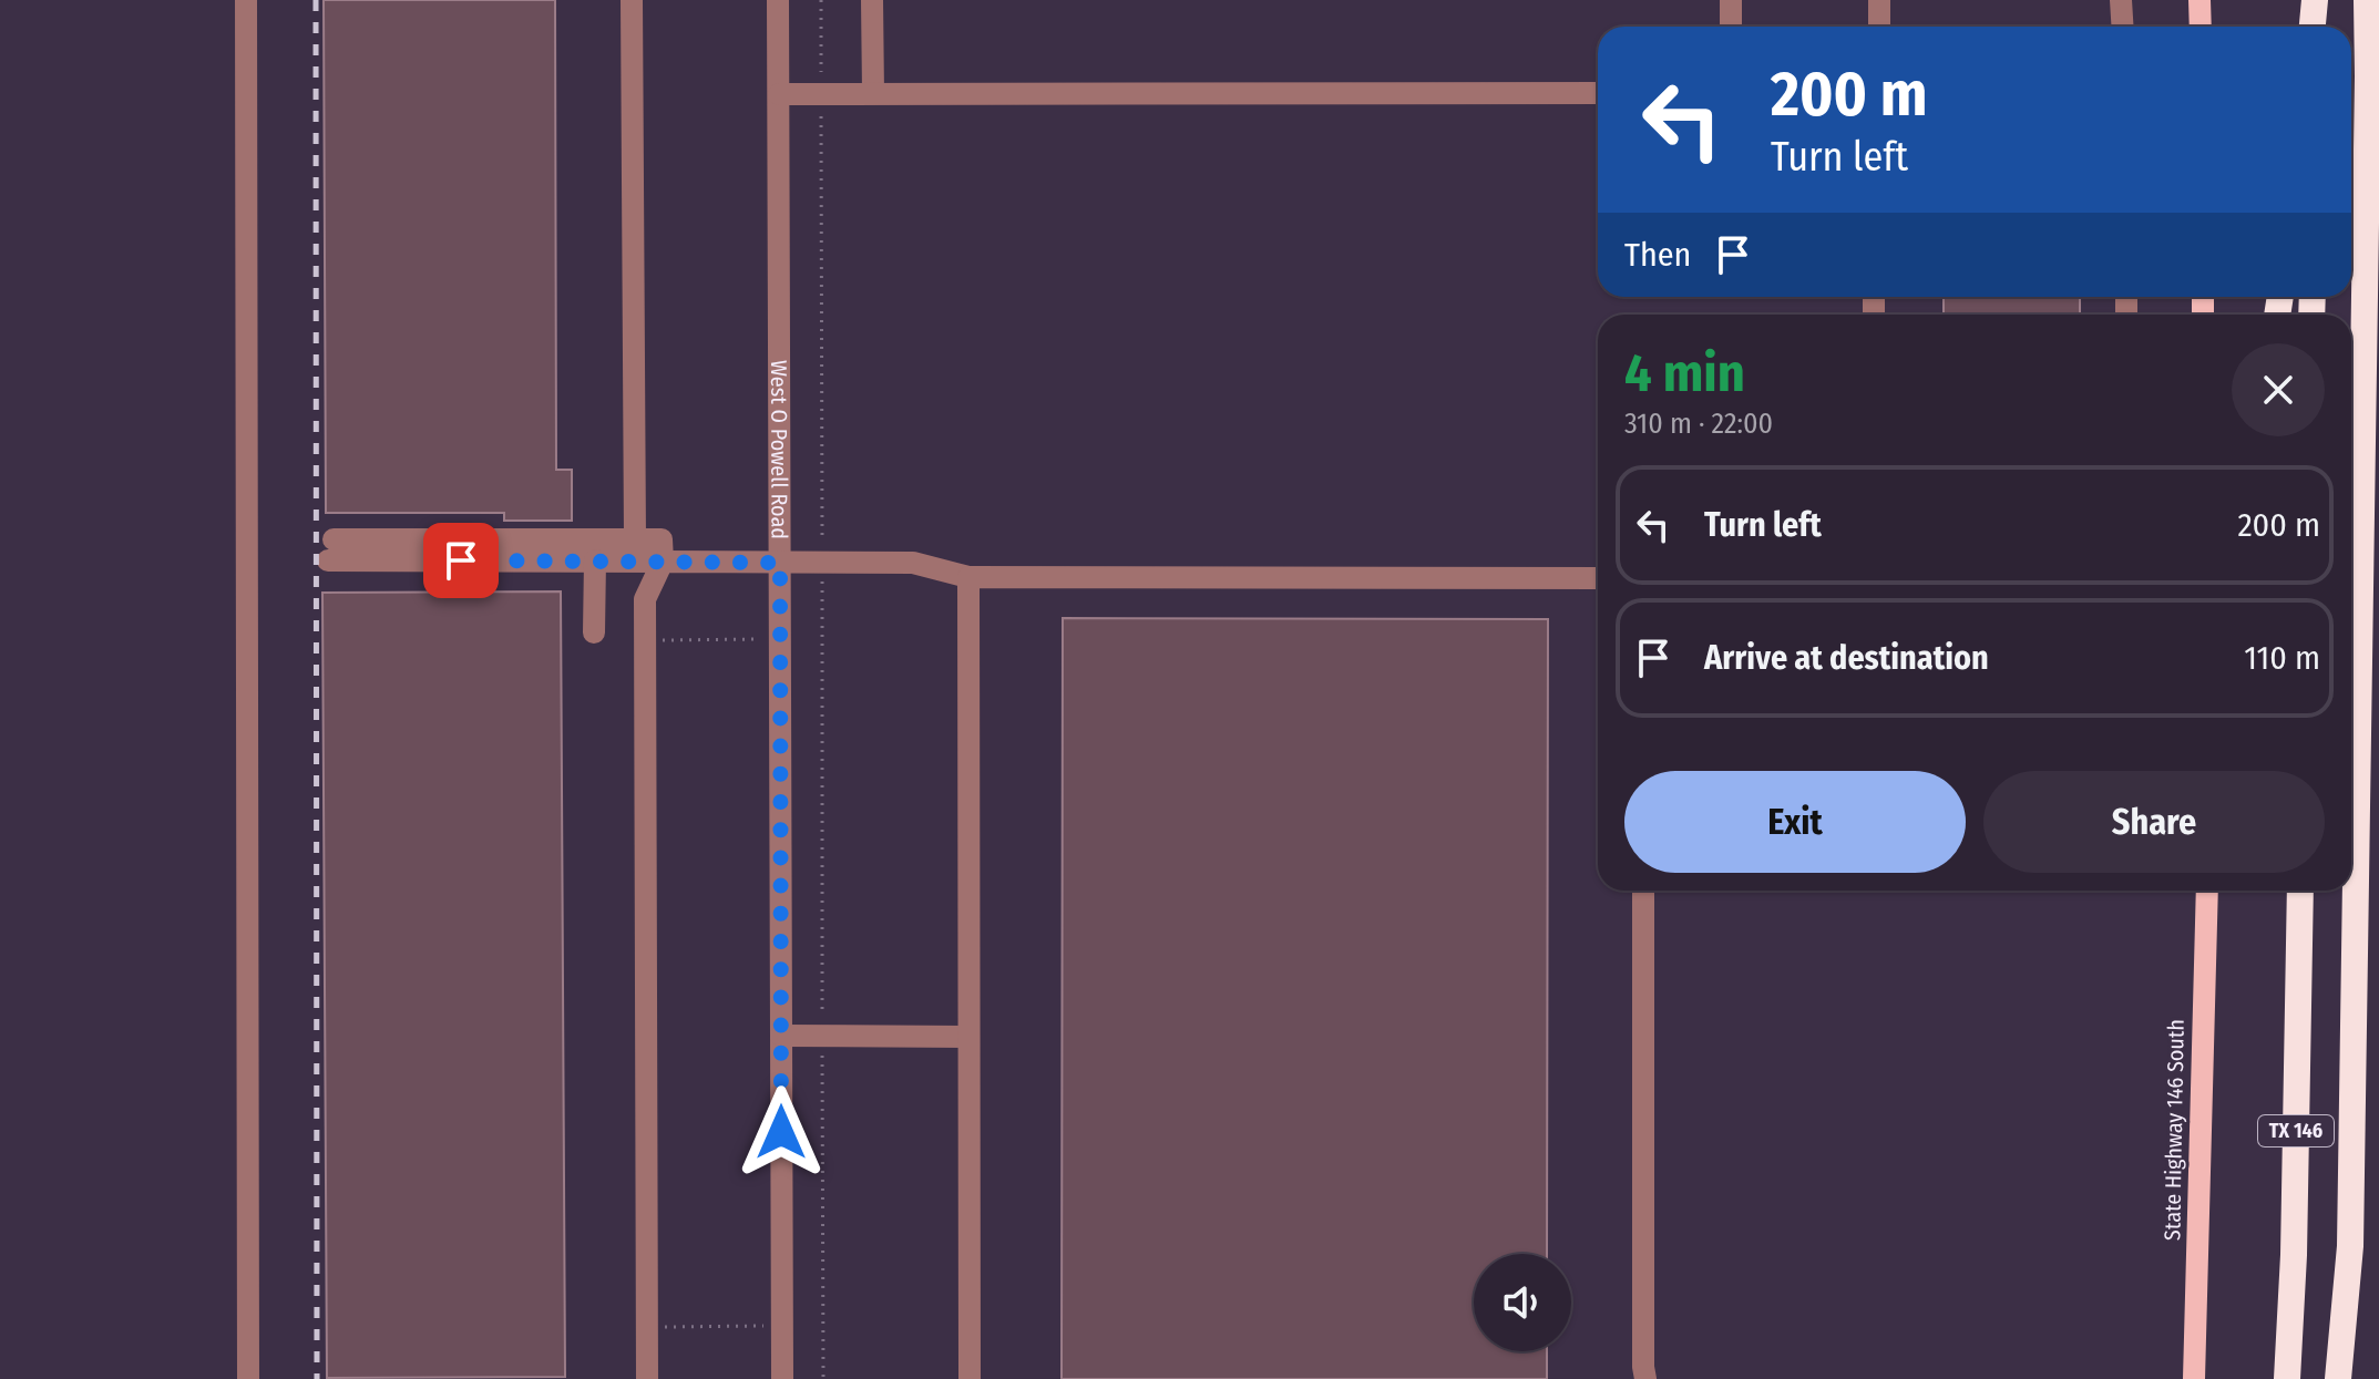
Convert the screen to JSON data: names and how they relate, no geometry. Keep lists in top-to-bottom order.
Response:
{
  "streets": {
    "highway": ["TX 146"],
    "main road": ["State Highway 146 South"],
    "street": ["West O Powell Road"]
  },
  "page": {
    "turn": ["200 m", "Turn left"],
    "then": "Then",
    "heading": ["4 min", "310 m · 22:00"],
    "list": [
      {
        "name": "Turn left",
        "value": "200 m"
      },
      {
        "name": "Arrive at destination",
        "value": "110 m"
      }
    ],
    "buttons": ["Exit", "Share"]
  }
}
